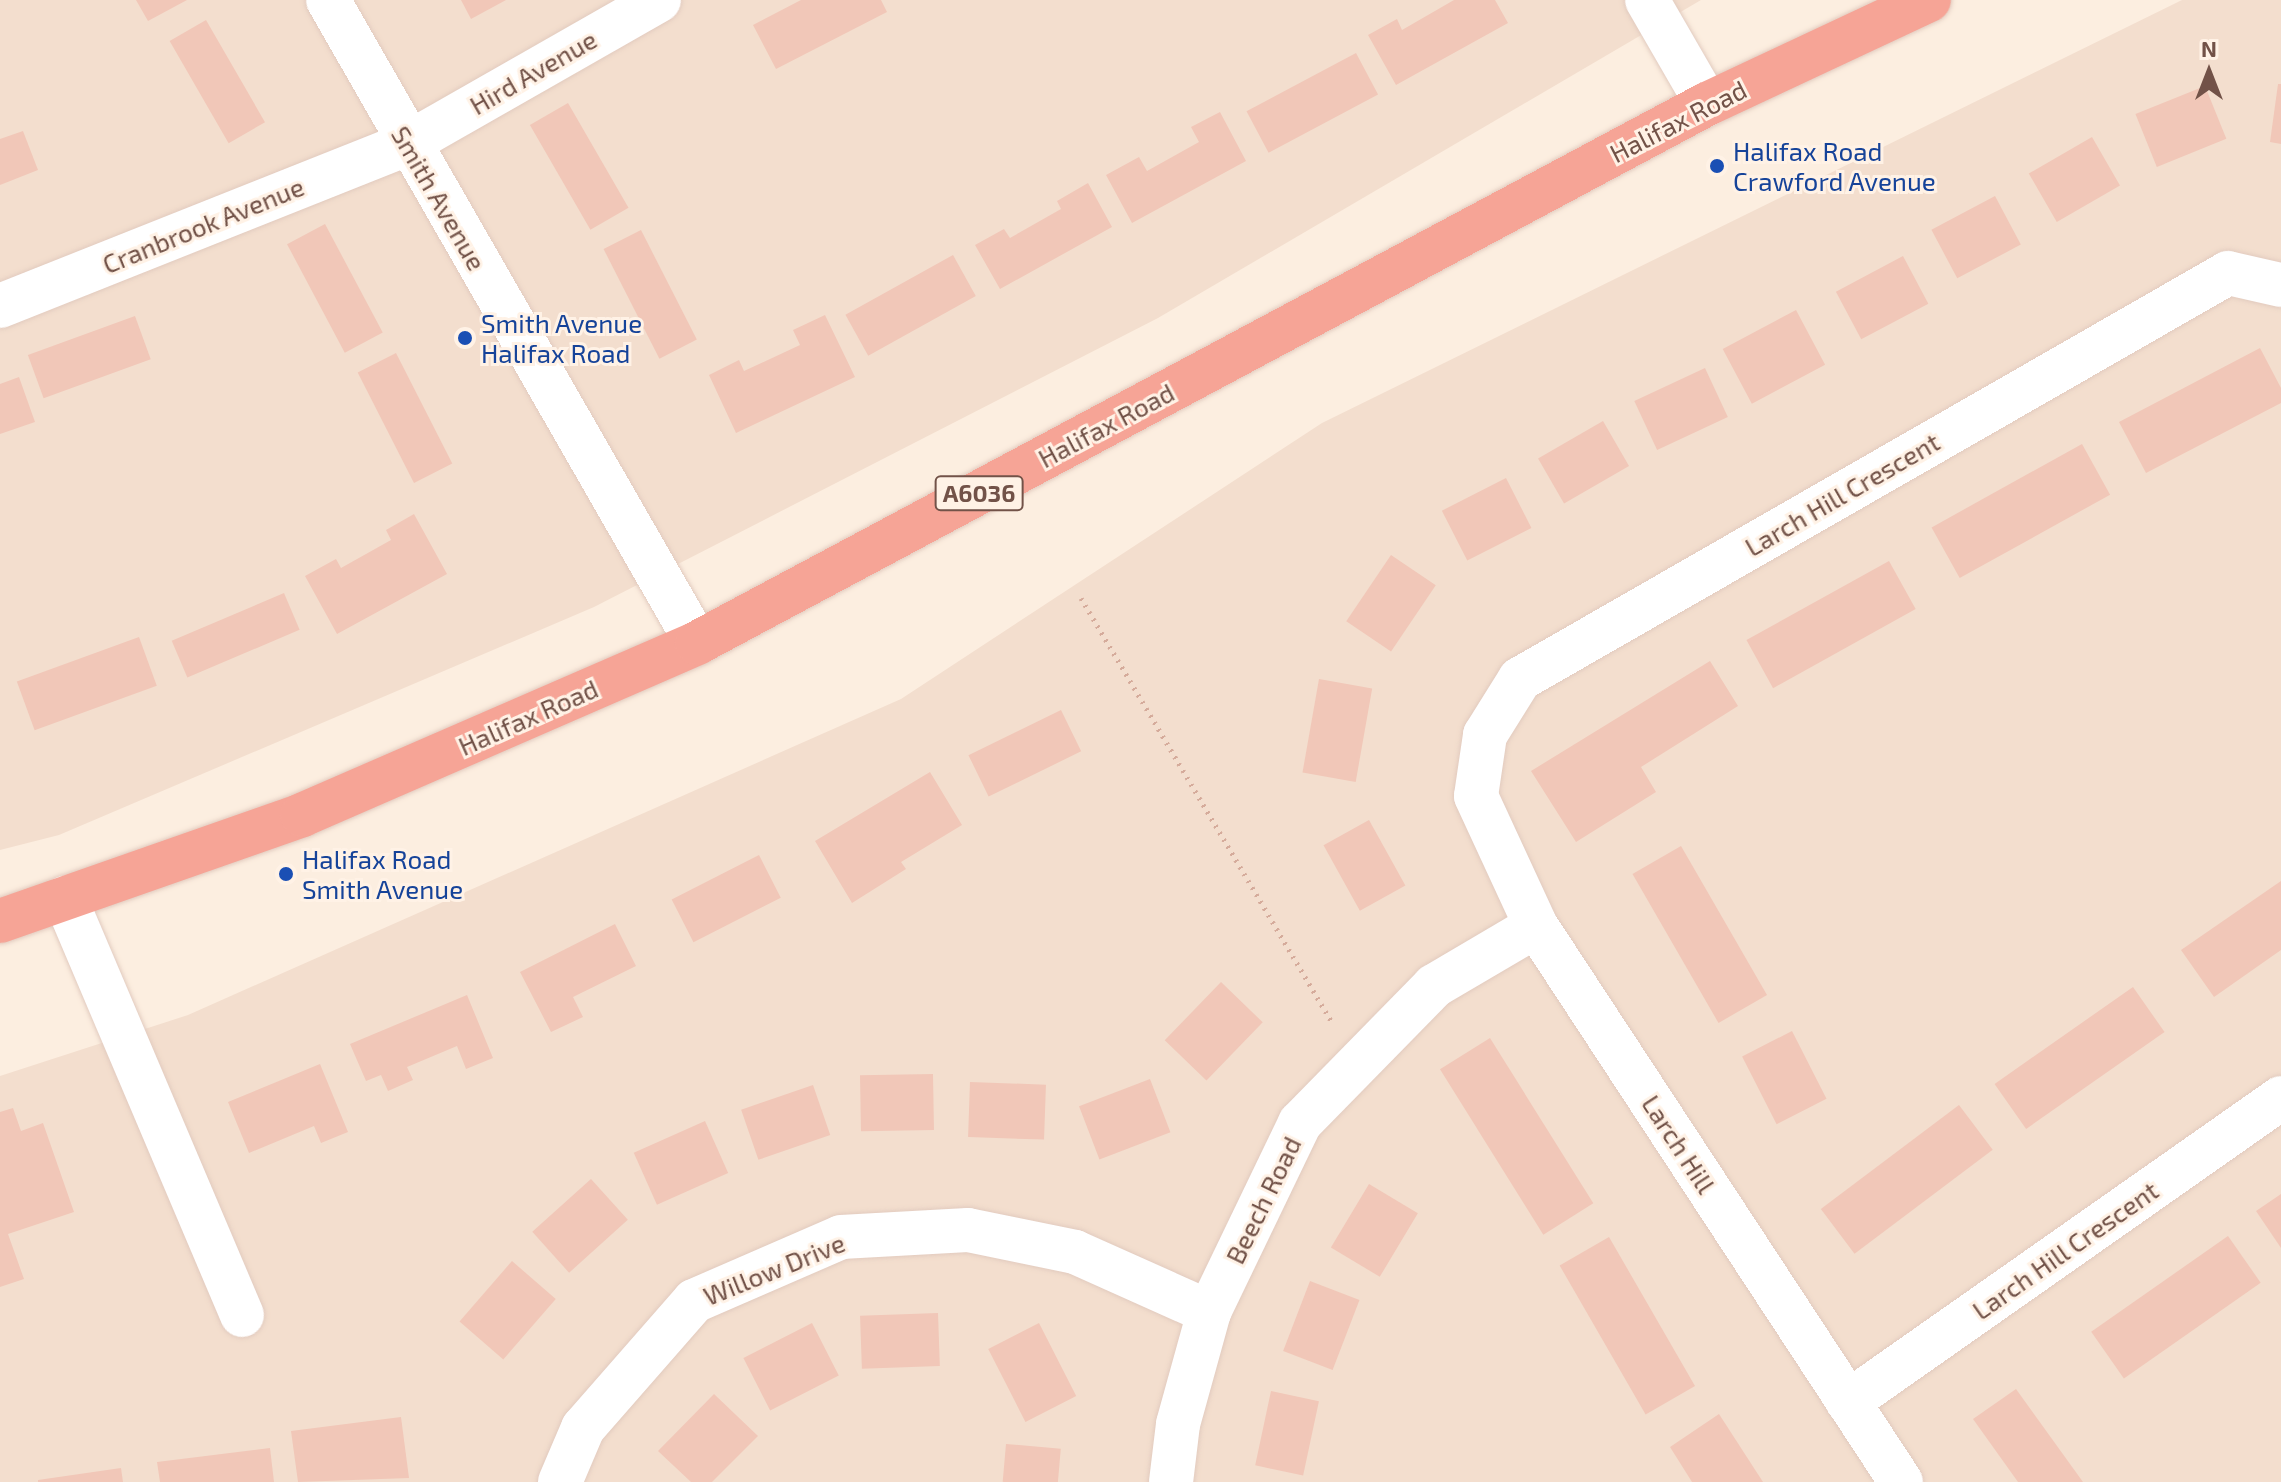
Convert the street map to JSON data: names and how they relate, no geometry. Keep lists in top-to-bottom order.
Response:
{
  "streets": {
    "highway": ["Halifax Road", "A6036"],
    "street": [
      "Hird Avenue",
      "Smith Avenue",
      "Cranbrook Avenue",
      "Larch Hill Crescent",
      "Larch Hill",
      "Beech Road",
      "Willow Drive"
    ]
  },
  "crossings": [
    ["Hird Avenue", "Smith Avenue"],
    ["Hird Avenue", "Cranbrook Avenue"],
    ["Halifax Road", "Smith Avenue"],
    ["Smith Avenue", "Cranbrook Avenue"],
    ["Larch Hill Crescent", "Larch Hill"],
    ["Larch Hill", "Beech Road"],
    ["Beech Road", "Willow Drive"]
  ],
  "places": ["Halifax Road Crawford Avenue", "Smith Avenue Halifax Road", "Halifax Road Smith Avenue"],
  "north": "top"
}
